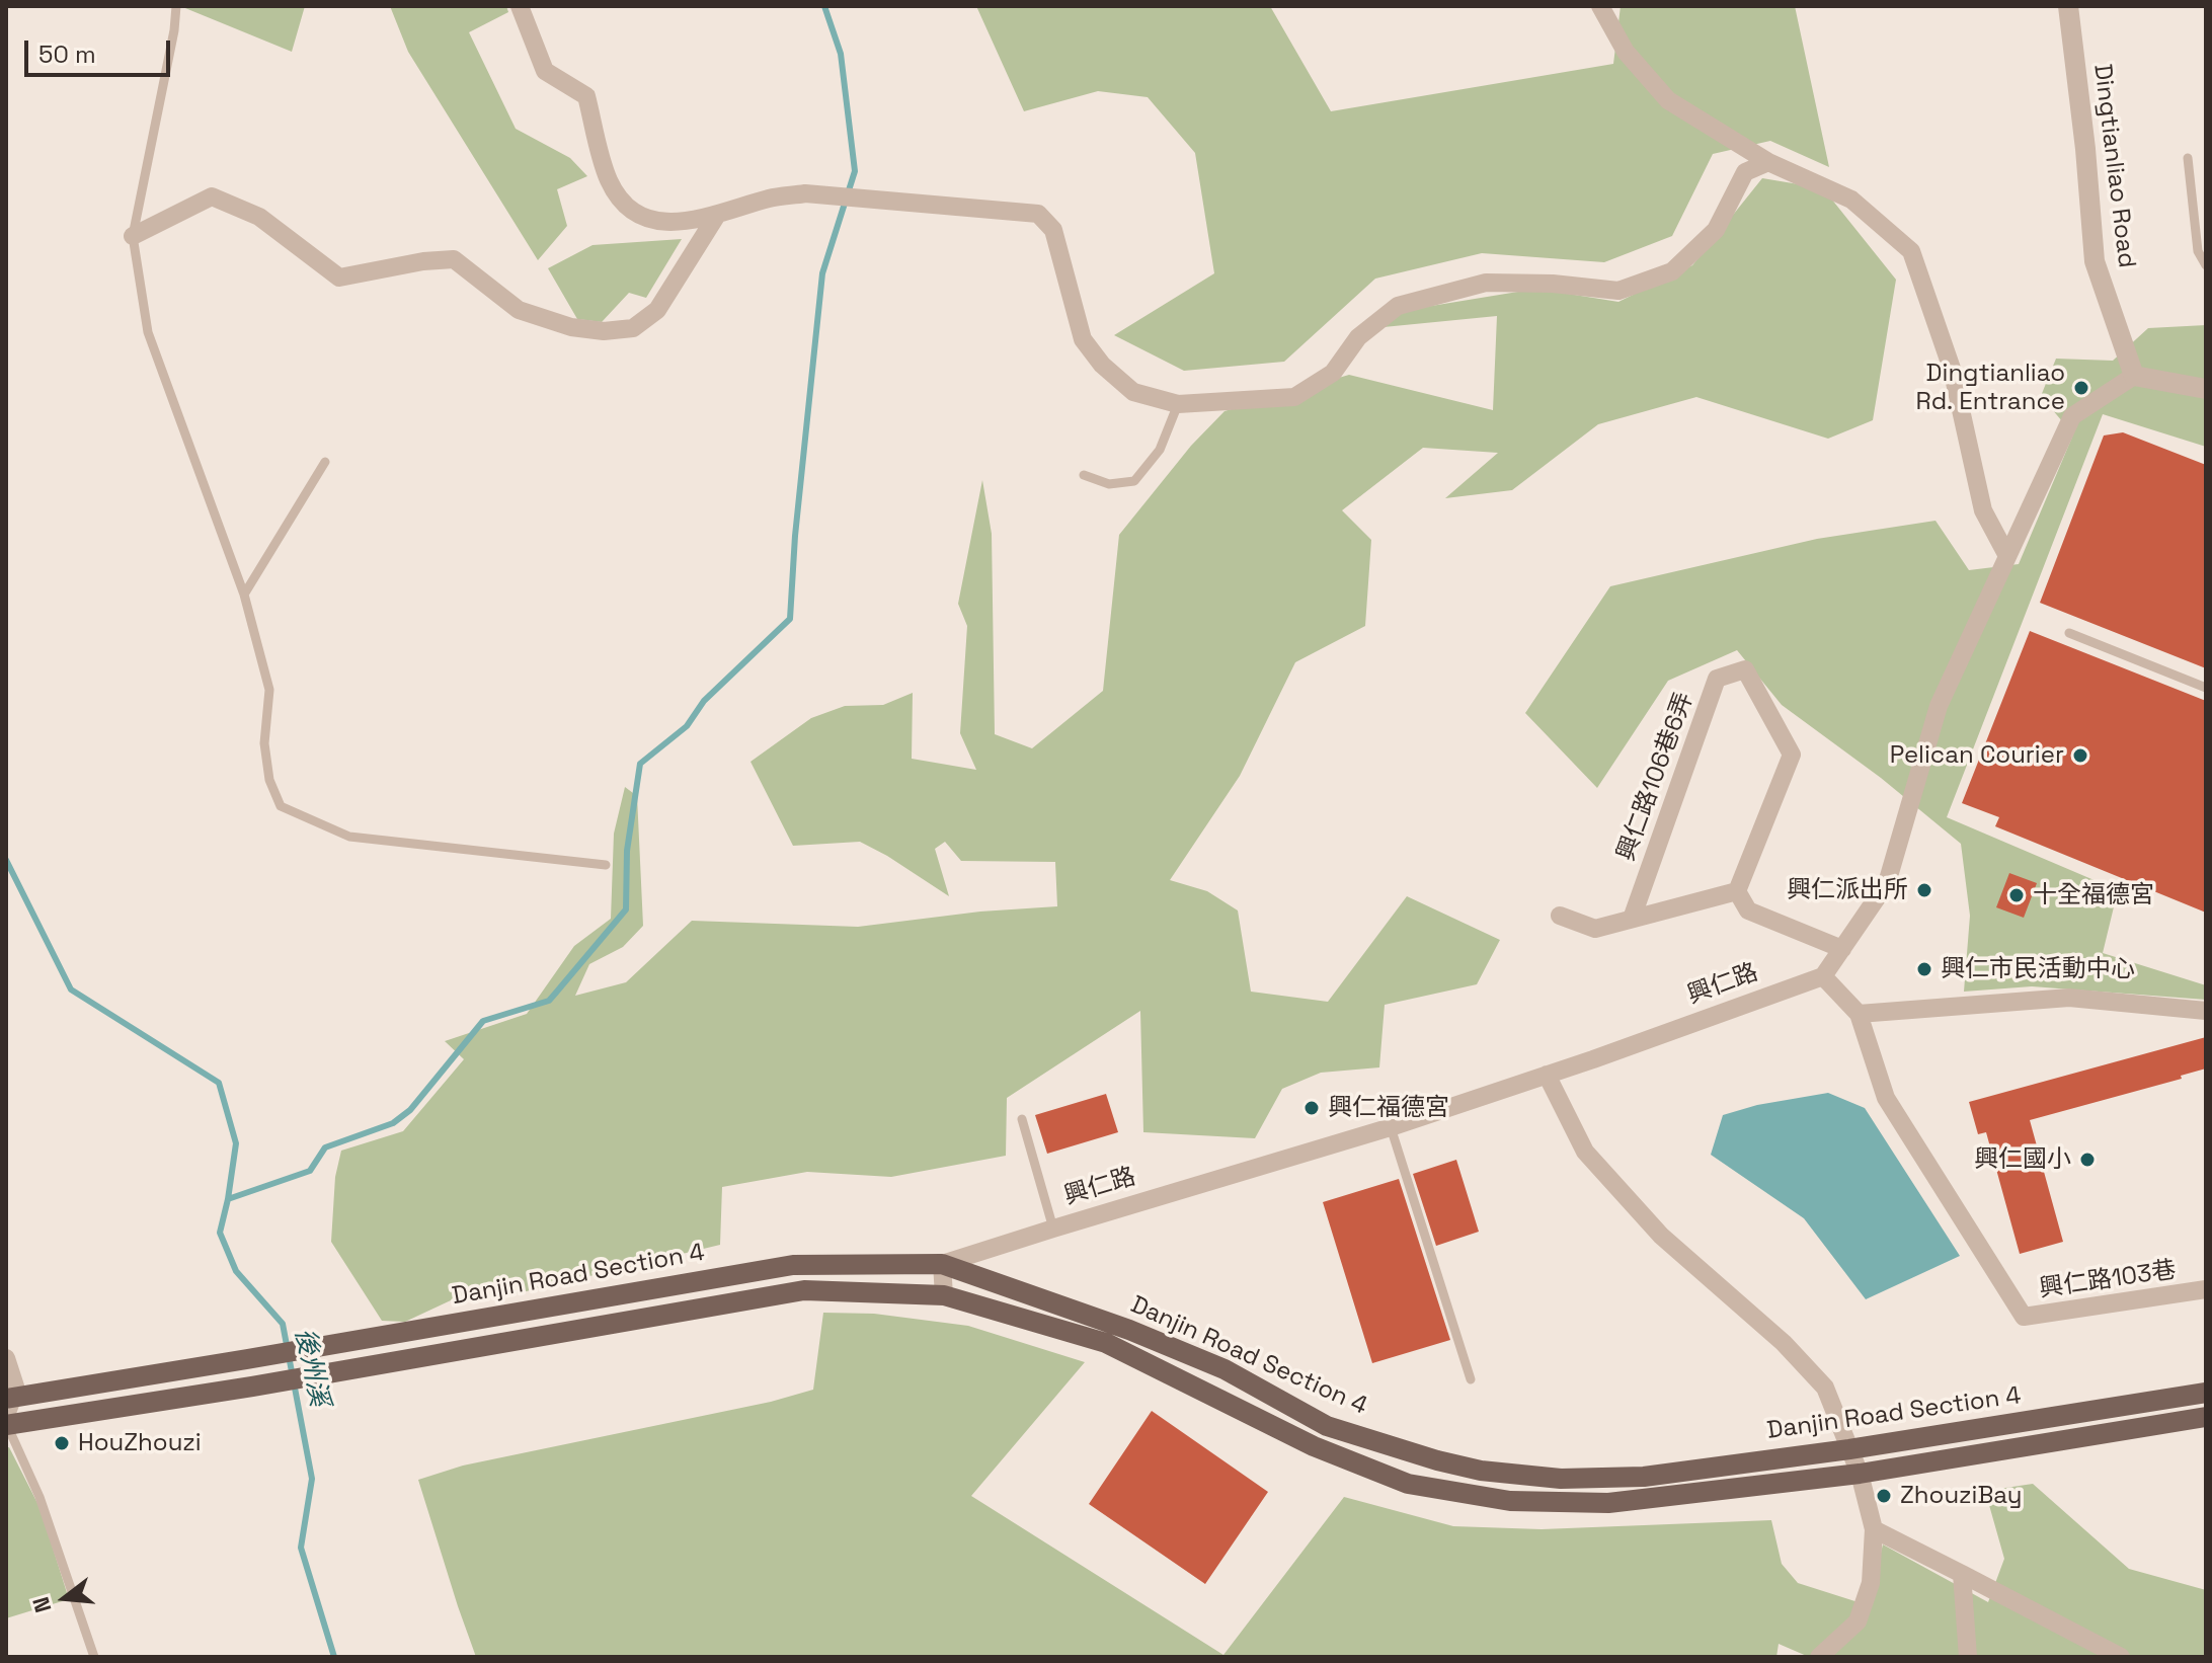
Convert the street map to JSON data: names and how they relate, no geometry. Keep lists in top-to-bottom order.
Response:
{
  "streets": {
    "main road": ["Danjin Road Section 4"],
    "street": [
      "Dingtianliao Road",
      "興仁路106巷6弄",
      "興仁路",
      "興仁路103巷"
    ]
  },
  "crossings": [
    ["興仁路", "Danjin Road Section 4"]
  ],
  "water": ["後州溪"],
  "places": [
    "Dingtianliao Rd. Entrance",
    "Pelican Courier",
    "興仁派出所",
    "十全福德宮",
    "興仁市民活動中心",
    "興仁福德宮",
    "興仁國小",
    "HouZhouzi",
    "ZhouziBay"
  ],
  "scale_bar": "50 m",
  "north": "left"
}
